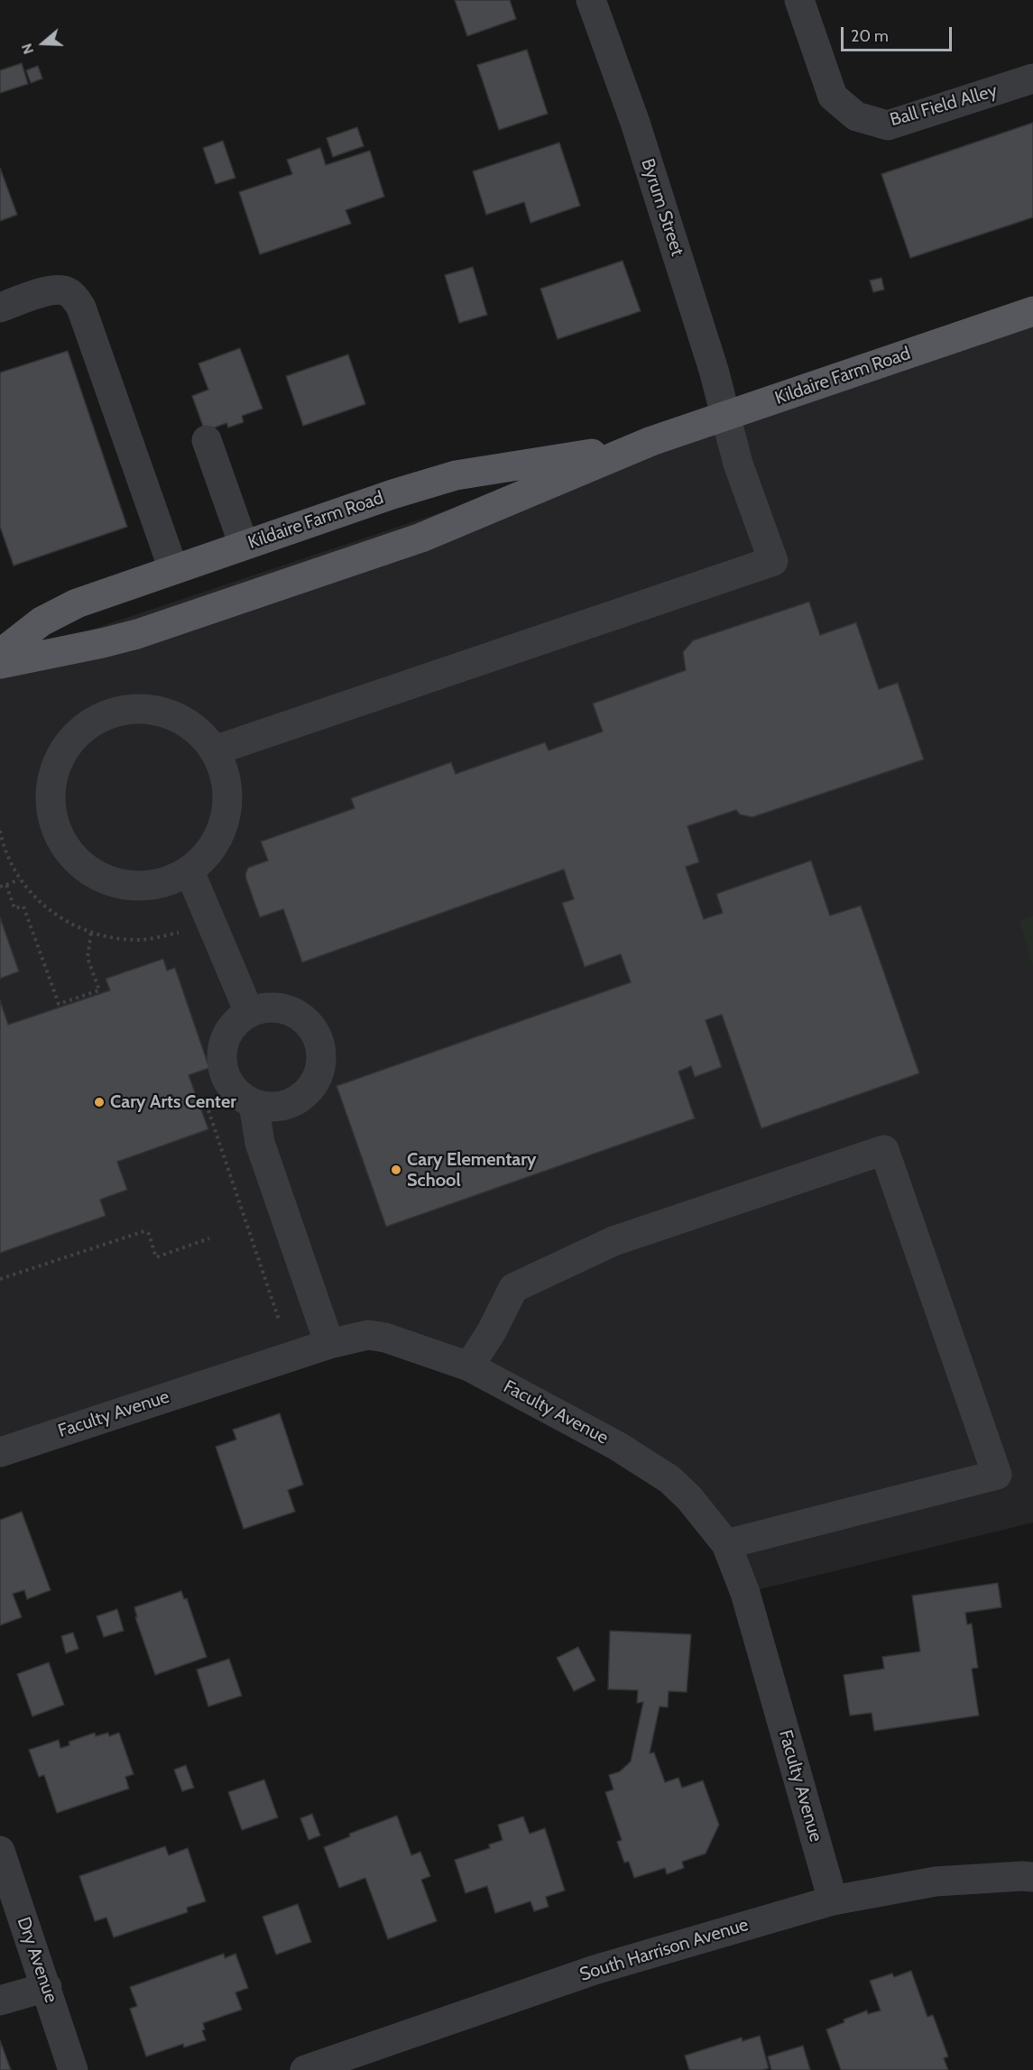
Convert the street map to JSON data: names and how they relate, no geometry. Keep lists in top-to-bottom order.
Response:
{
  "streets": {
    "main road": ["Kildaire Farm Road"],
    "street": [
      "Ball Field Alley",
      "Byrum Street",
      "Faculty Avenue",
      "South Harrison Avenue",
      "Dry Avenue"
    ]
  },
  "crossings": [
    ["Byrum Street", "Kildaire Farm Road"],
    ["Faculty Avenue", "South Harrison Avenue"]
  ],
  "places": ["Cary Arts Center", "Cary Elementary School"],
  "scale_bar": "20 m",
  "north": "left"
}
